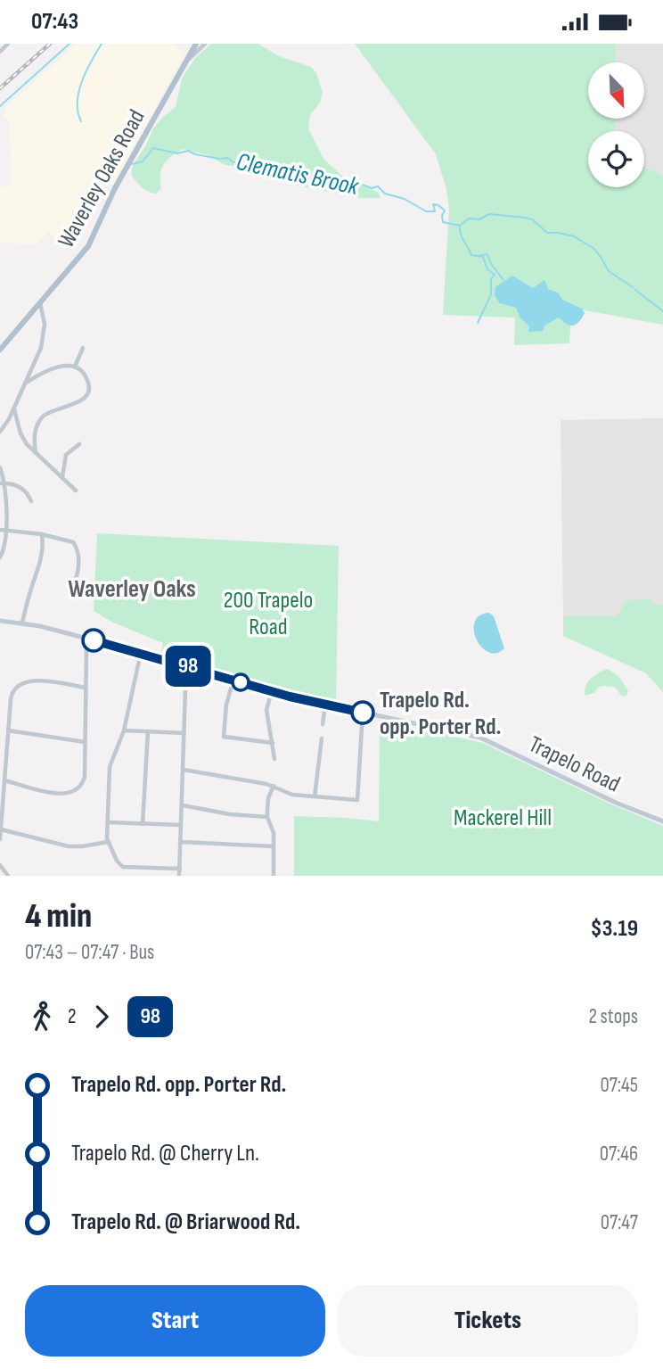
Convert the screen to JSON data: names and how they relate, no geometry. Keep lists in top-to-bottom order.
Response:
{
  "streets": {
    "main road": ["Waverley Oaks Road", "Trapelo Road"]
  },
  "districts": ["Waverley Oaks"],
  "water": ["Clematis Brook"],
  "parks": ["200 Trapelo Road", "Mackerel Hill"],
  "places": ["Trapelo Rd. opp. Porter Rd."],
  "lines": ["bus line 98"],
  "north": "bottom right",
  "page": {
    "status": "07:43",
    "on_map": "98",
    "heading": ["4 min", "07:43 – 07:47 · Bus", "$3.19"],
    "legs": ["2", "98", "2 stops"],
    "list": [
      {
        "name": "Trapelo Rd. opp. Porter Rd.",
        "value": "07:45"
      },
      {
        "name": "Trapelo Rd. @ Cherry Ln.",
        "value": "07:46"
      },
      {
        "name": "Trapelo Rd. @ Briarwood Rd.",
        "value": "07:47"
      }
    ],
    "buttons": ["Start", "Tickets"]
  }
}
